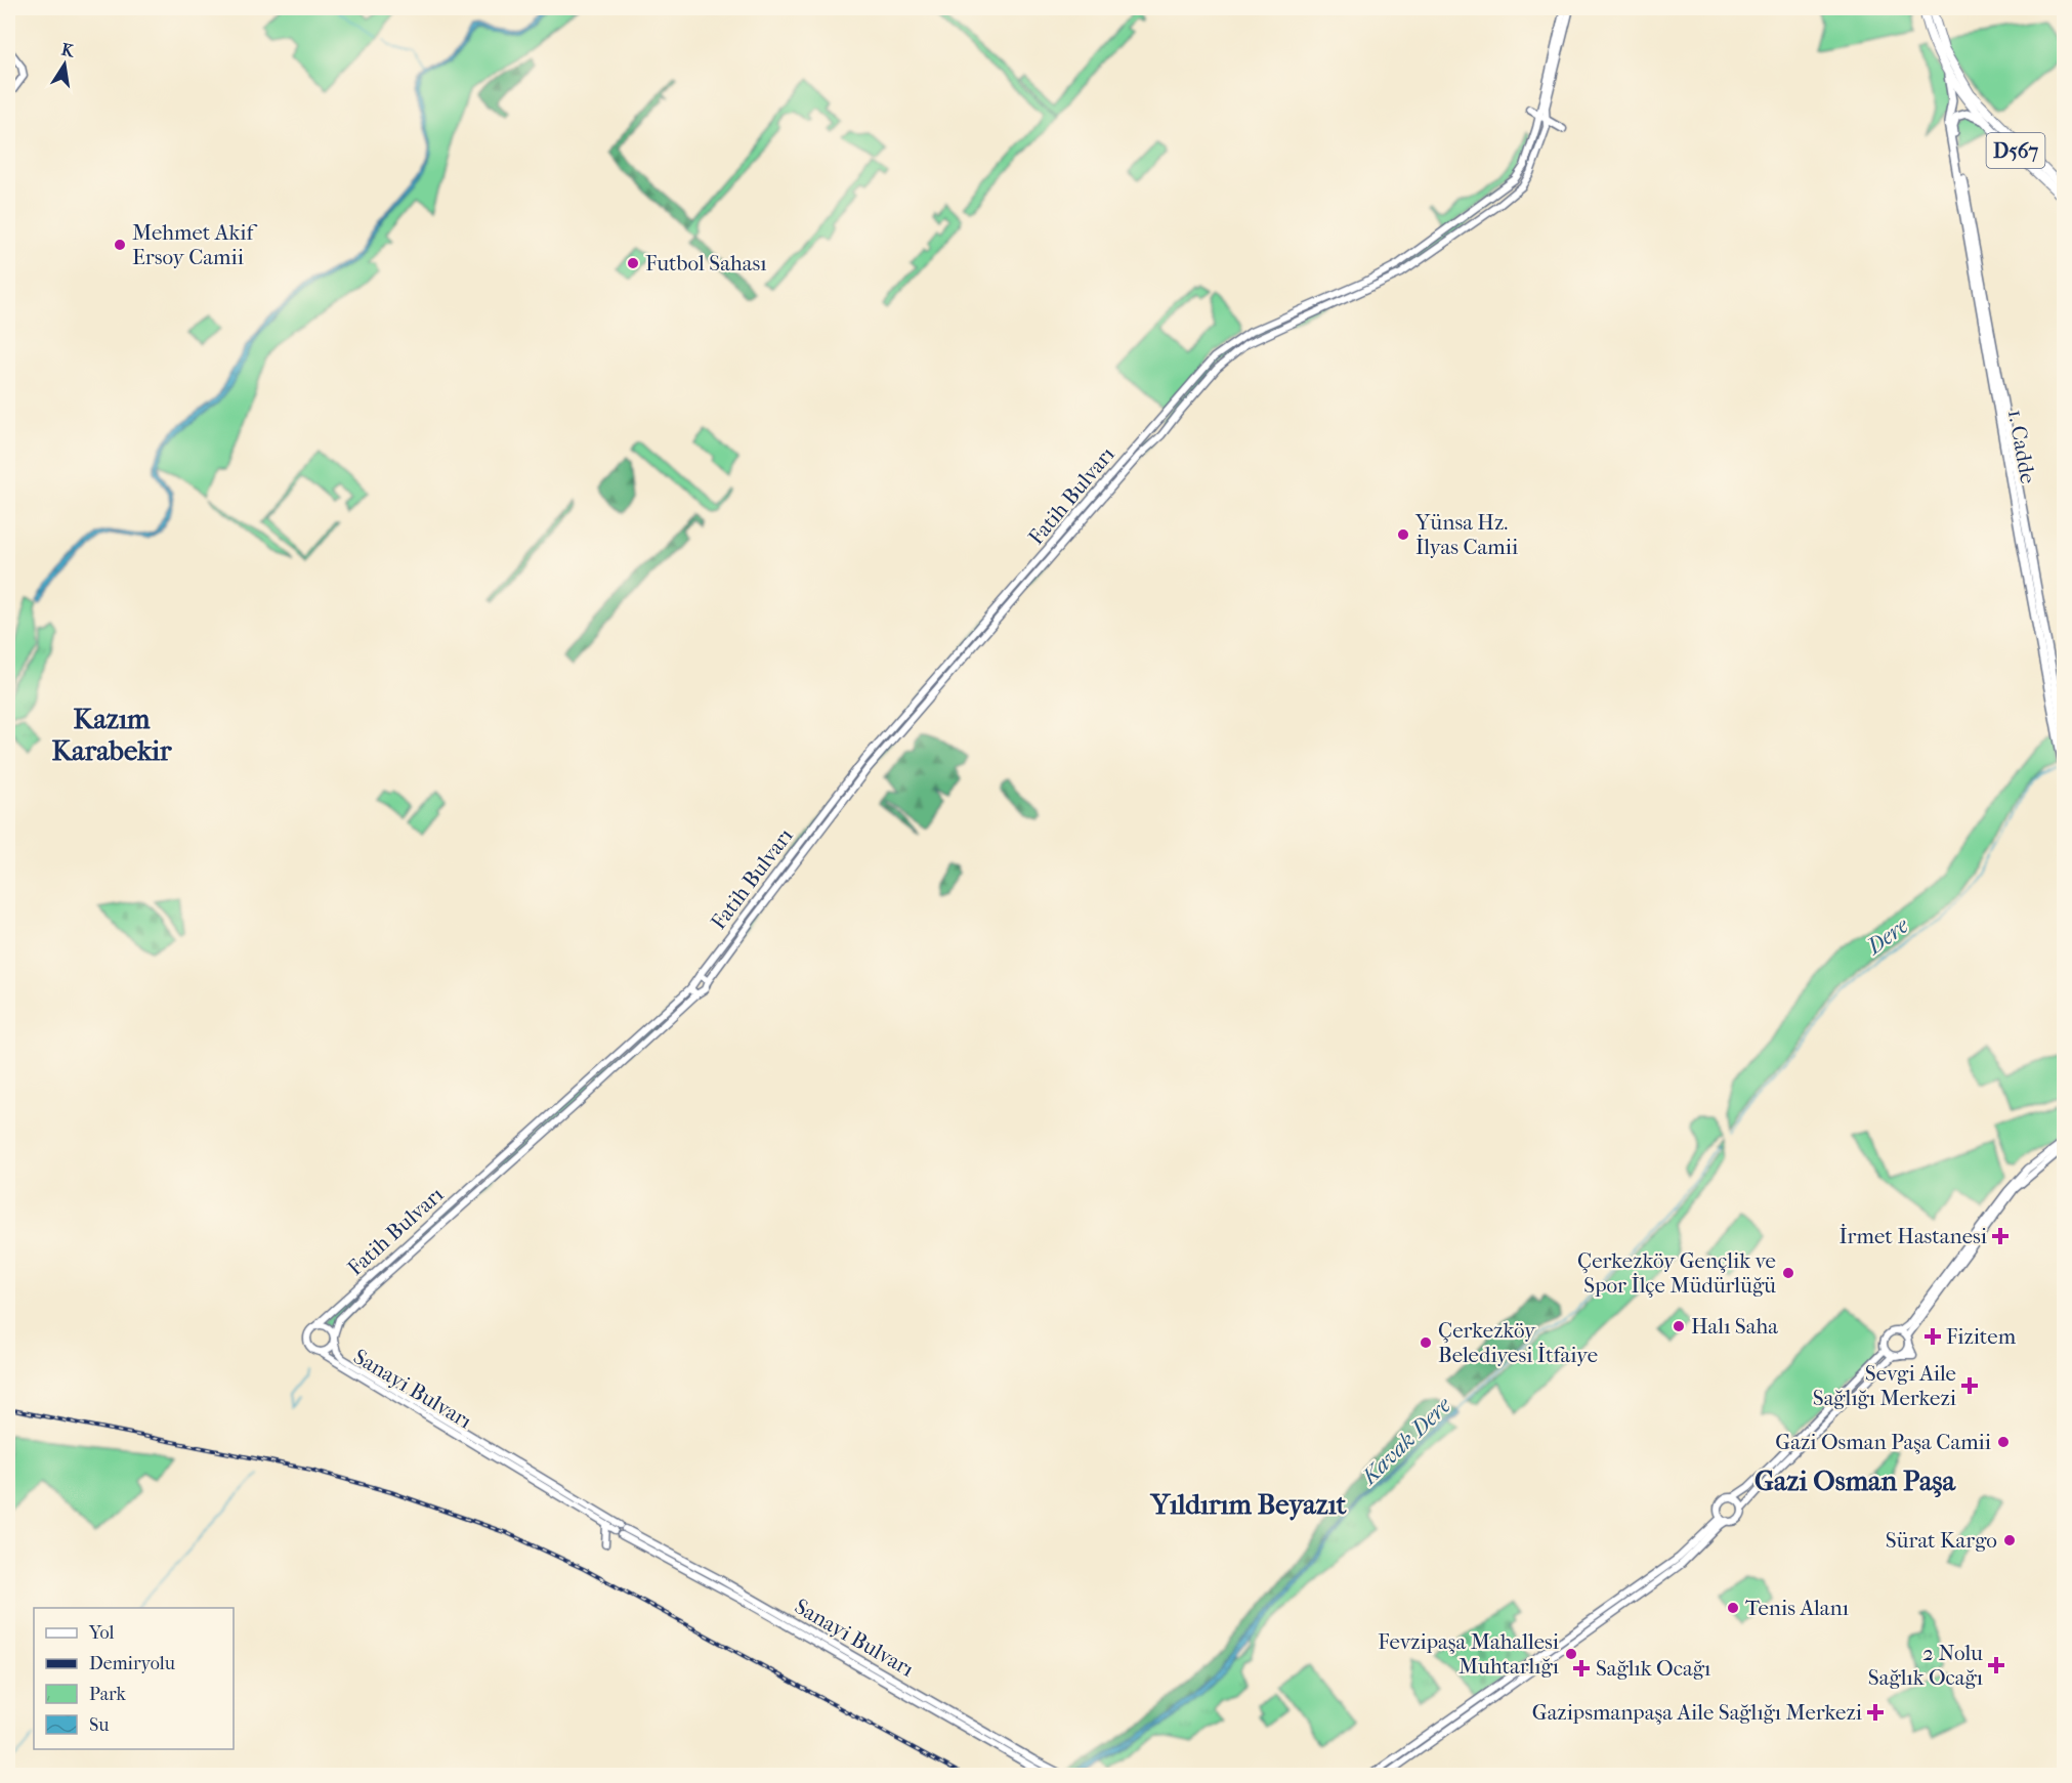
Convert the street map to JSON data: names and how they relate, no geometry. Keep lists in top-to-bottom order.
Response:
{
  "streets": {
    "highway": ["D567"],
    "main road": ["1. Cadde", "Fatih Bulvarı", "Sanayi Bulvarı"]
  },
  "crossings": [
    ["Fatih Bulvarı", "Sanayi Bulvarı"]
  ],
  "districts": ["Kazım Karabekir", "Gazi Osman Paşa", "Yıldırım Beyazıt"],
  "water": ["Dere", "Kavak Dere"],
  "places": {
    "other": [
      "Mehmet Akif Ersoy Camii",
      "Futbol Sahası",
      "Yünsa Hz. İlyas Camii",
      "Çerkezköy Gençlik ve Spor İlçe Müdürlüğü",
      "Halı Saha",
      "Çerkezköy Belediyesi İtfaiye",
      "Gazi Osman Paşa Camii",
      "Sürat Kargo",
      "Tenis Alanı",
      "Fevzipaşa Mahallesi Muhtarlığı"
    ],
    "health": [
      "İrmet Hastanesi",
      "Fizitem",
      "Sevgi Aile Sağlığı Merkezi",
      "2 Nolu Sağlık Ocağı",
      "Sağlık Ocağı",
      "Gazipsmanpaşa Aile Sağlığı Merkezi"
    ]
  },
  "legend": [
    "Yol",
    "Demiryolu",
    "Park",
    "Su"
  ],
  "north": "top"
}
